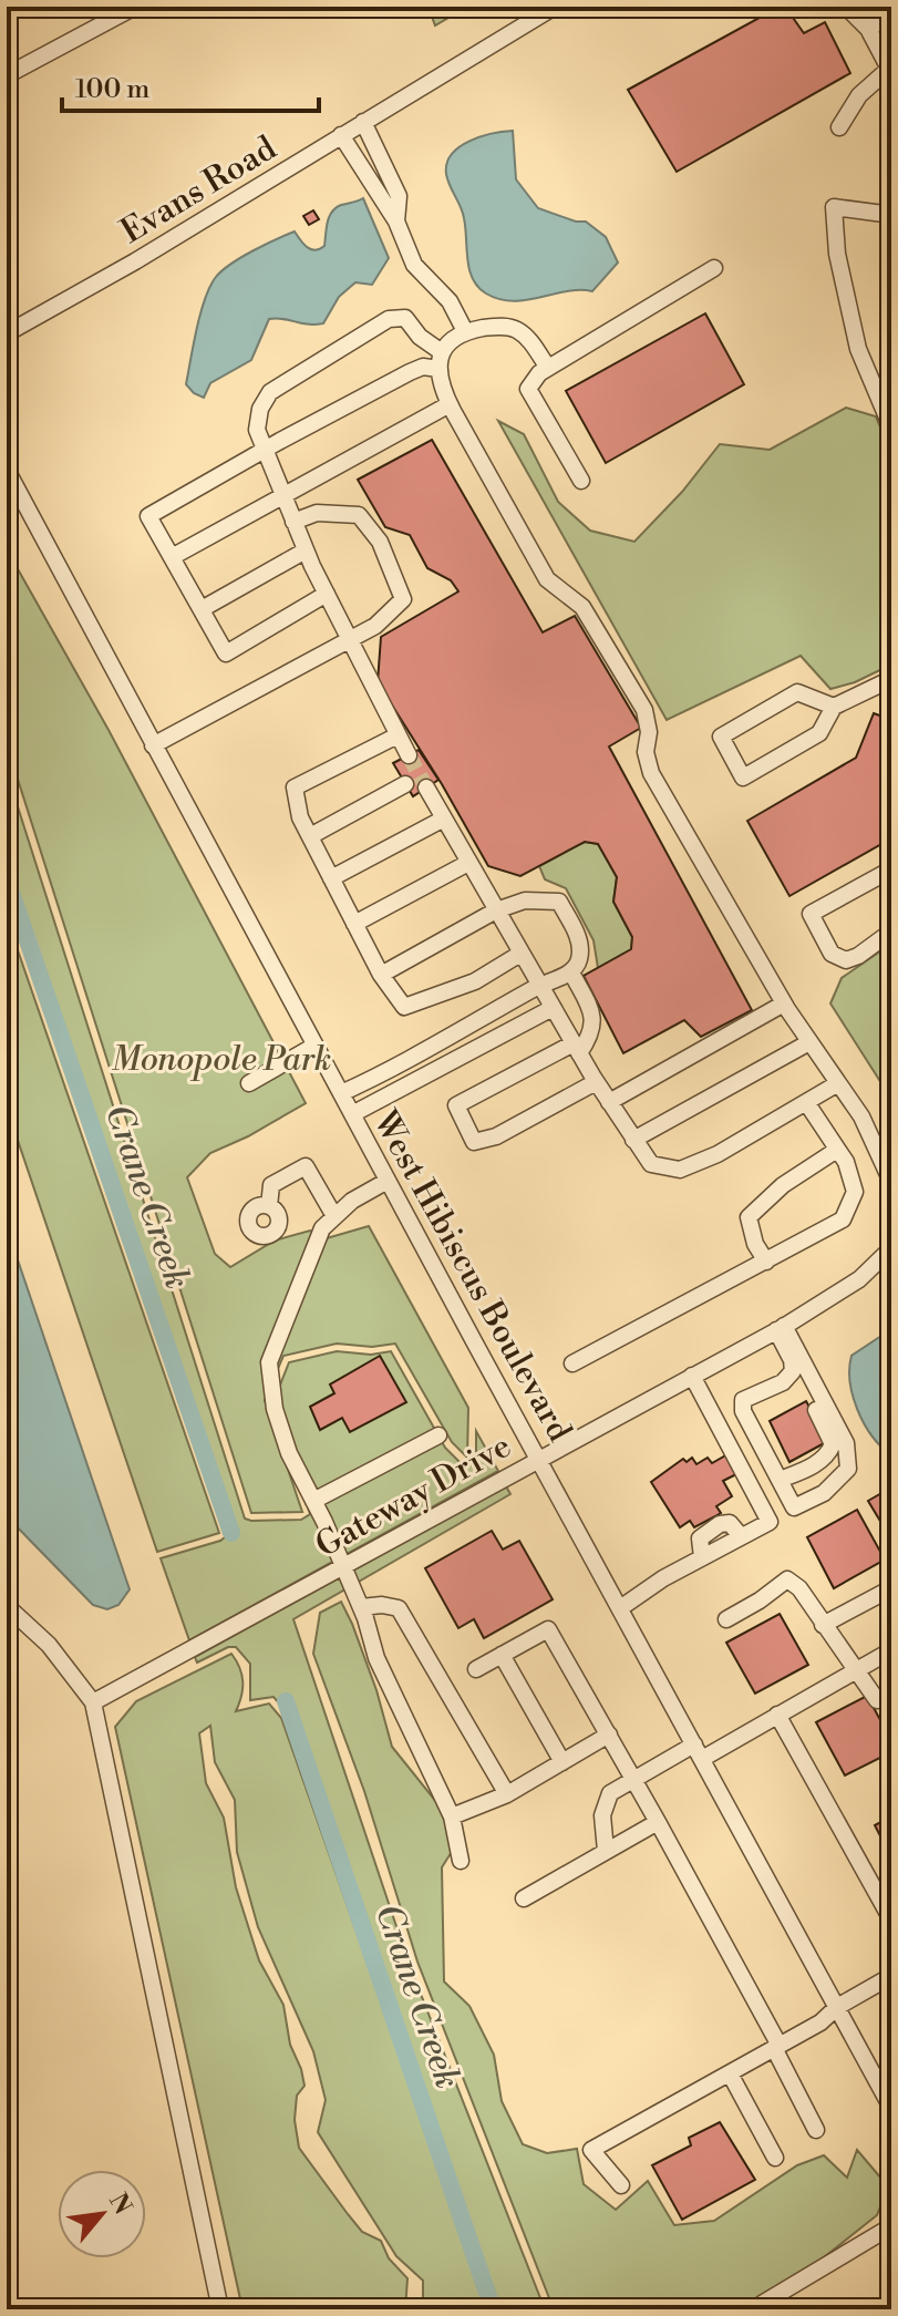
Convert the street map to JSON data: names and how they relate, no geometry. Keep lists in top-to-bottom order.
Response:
{
  "streets": {
    "street": ["Evans Road", "West Hibiscus Boulevard", "Gateway Drive"]
  },
  "crossings": [
    ["West Hibiscus Boulevard", "Gateway Drive"]
  ],
  "water": ["Crane Creek"],
  "parks": ["Monopole Park"],
  "scale_bar": "100 m",
  "north": "top right"
}
